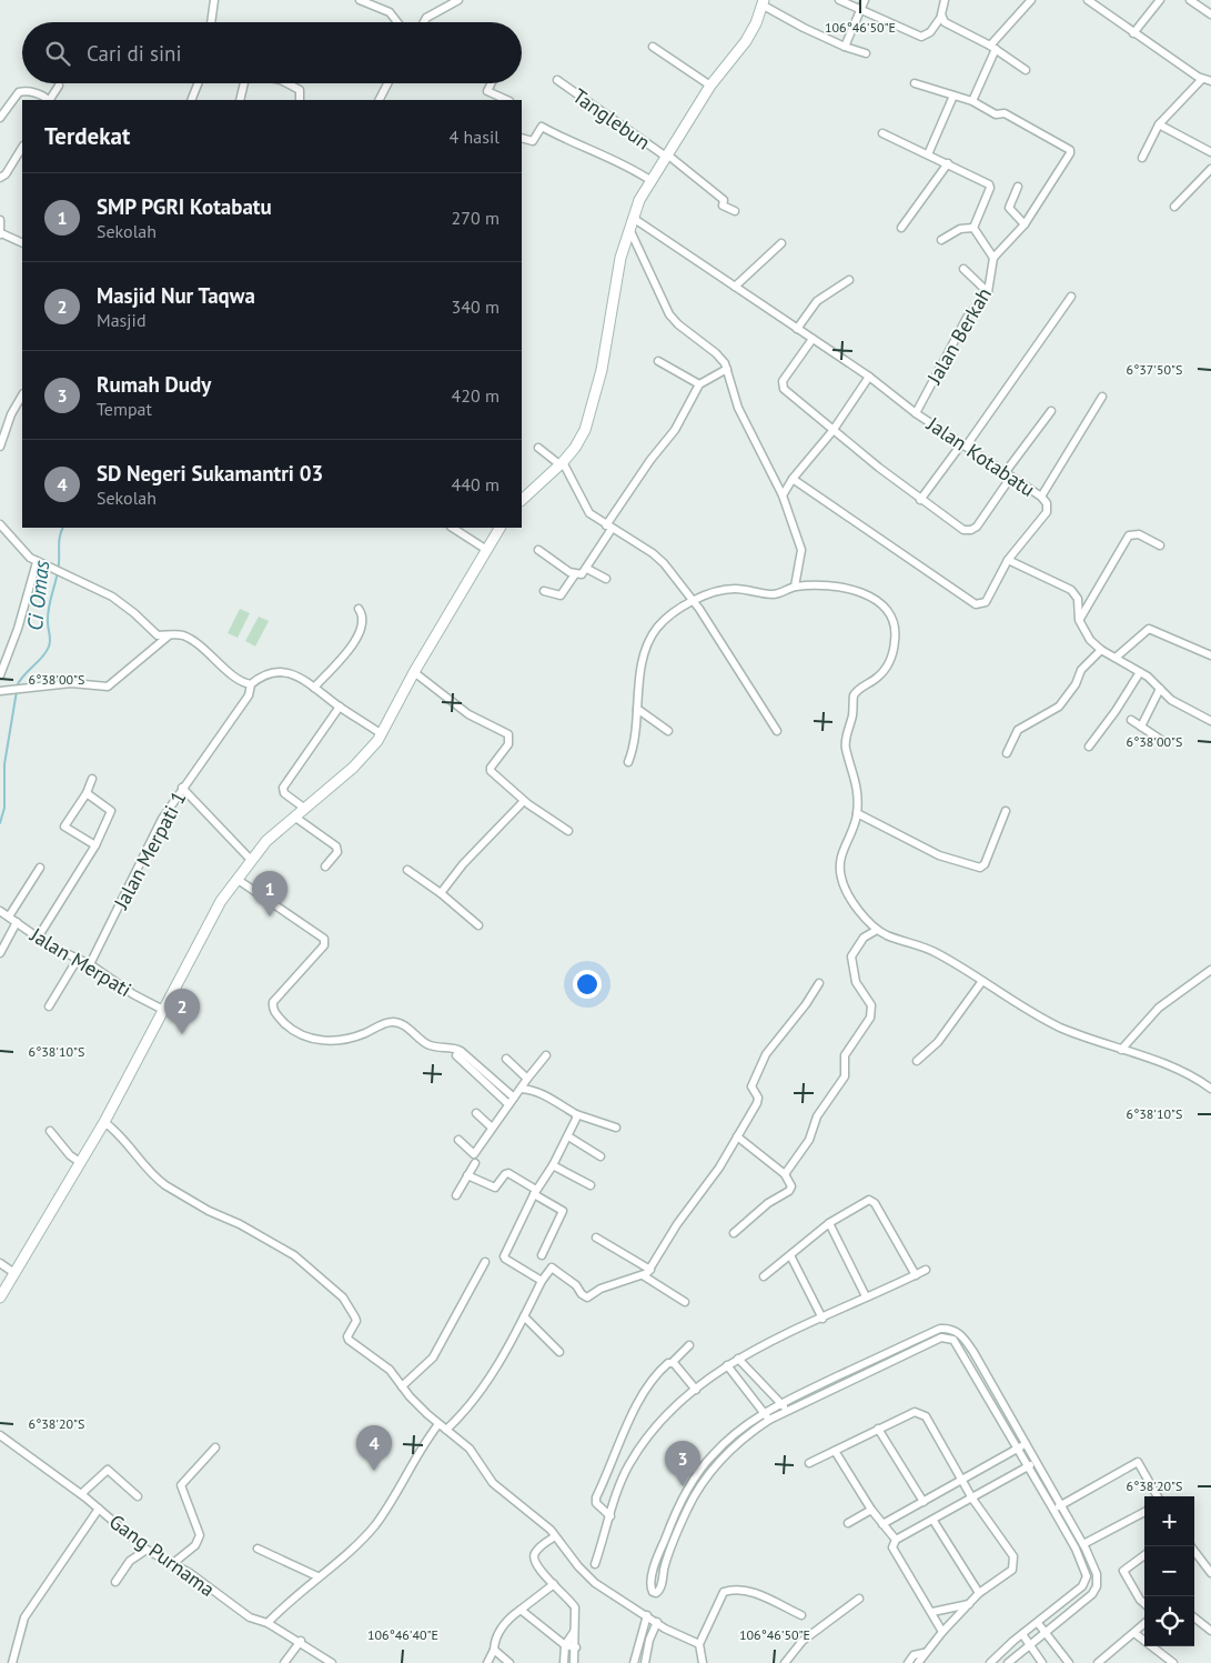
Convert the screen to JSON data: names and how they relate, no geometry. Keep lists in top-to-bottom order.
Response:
{
  "streets": {
    "street": [
      "Tanglebun",
      "Jalan Berkah",
      "Jalan Kotabatu",
      "Jalan Merpati 1",
      "Jalan Merpati",
      "Gang Purnama"
    ]
  },
  "crossings": [
    ["Jalan Berkah", "Jalan Kotabatu"],
    ["Jalan Merpati 1", "Jalan Merpati"]
  ],
  "water": ["Ci Omas"],
  "page": {
    "search": "Cari di sini",
    "heading": ["Terdekat", "4 hasil"],
    "list": [
      {
        "mark": "1",
        "name": "SMP PGRI Kotabatu",
        "note": "Sekolah",
        "value": "270 m"
      },
      {
        "mark": "2",
        "name": "Masjid Nur Taqwa",
        "note": "Masjid",
        "value": "340 m"
      },
      {
        "mark": "3",
        "name": "Rumah Dudy",
        "note": "Tempat",
        "value": "420 m"
      },
      {
        "mark": "4",
        "name": "SD Negeri Sukamantri 03",
        "note": "Sekolah",
        "value": "440 m"
      }
    ],
    "pins": [
      "1",
      "2",
      "4",
      "3"
    ],
    "map_buttons": ["+", "−"]
  },
  "coordinates": [
    "106°46'50\"E",
    "6°37'50\"S",
    "6°38'00\"S",
    "6°38'10\"S",
    "6°38'20\"S",
    "106°46'40\"E"
  ]
}
